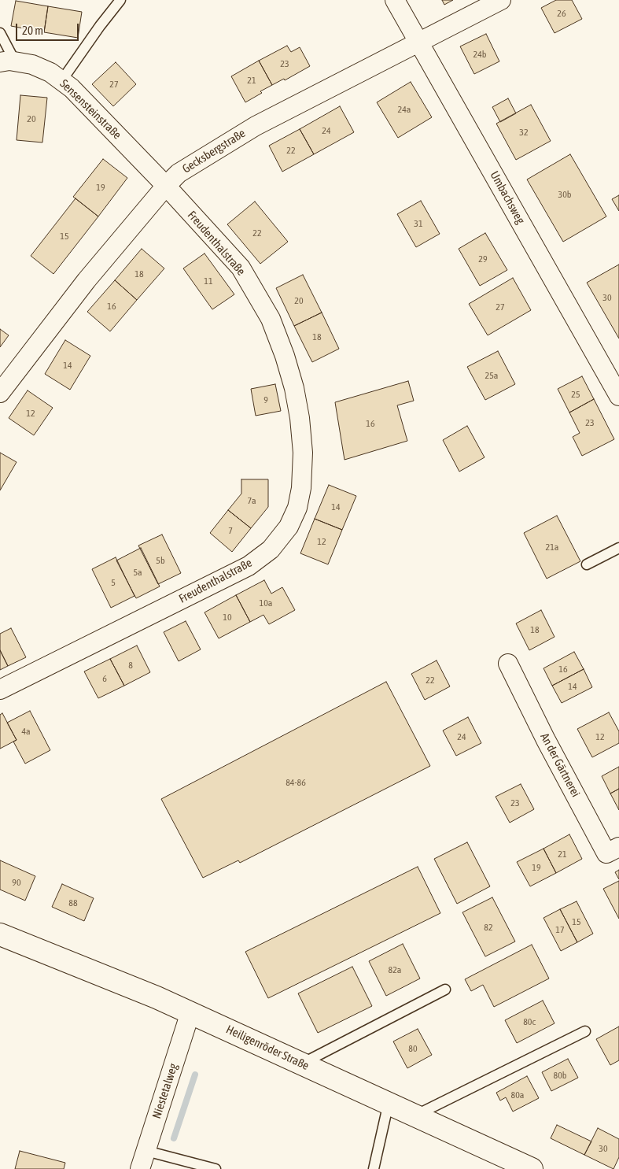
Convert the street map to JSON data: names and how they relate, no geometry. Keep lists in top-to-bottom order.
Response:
{
  "streets": {
    "street": [
      "Sensensteinstraße",
      "Gecksbergstraße",
      "Umbachsweg",
      "Freudenthalstraße",
      "An der Gärtnerei",
      "Heiligenröder Straße",
      "Niestetalweg"
    ]
  },
  "crossings": [
    ["Sensensteinstraße", "Gecksbergstraße"],
    ["Sensensteinstraße", "Freudenthalstraße"],
    ["Gecksbergstraße", "Umbachsweg"],
    ["Gecksbergstraße", "Freudenthalstraße"],
    ["Heiligenröder Straße", "Niestetalweg"]
  ],
  "house_numbers": [
    "26",
    "24b",
    "23",
    "21",
    "27",
    "24a",
    "20",
    "24",
    "32",
    "22",
    "19",
    "30b",
    "31",
    "22",
    "15",
    "29",
    "18",
    "11",
    "30",
    "20",
    "16",
    "27",
    "18",
    "14",
    "25a",
    "25",
    "9",
    "12",
    "23",
    "16",
    "7a",
    "14",
    "7",
    "12",
    "21a",
    "5b",
    "5a",
    "5",
    "10a",
    "10",
    "18",
    "8",
    "16",
    "6",
    "22",
    "14",
    "4a",
    "24",
    "12",
    "84-86",
    "23",
    "21",
    "19",
    "90",
    "88",
    "15",
    "82",
    "17",
    "82a",
    "80c",
    "80",
    "80b",
    "80a",
    "30"
  ],
  "scale_bar": "20 m"
}
